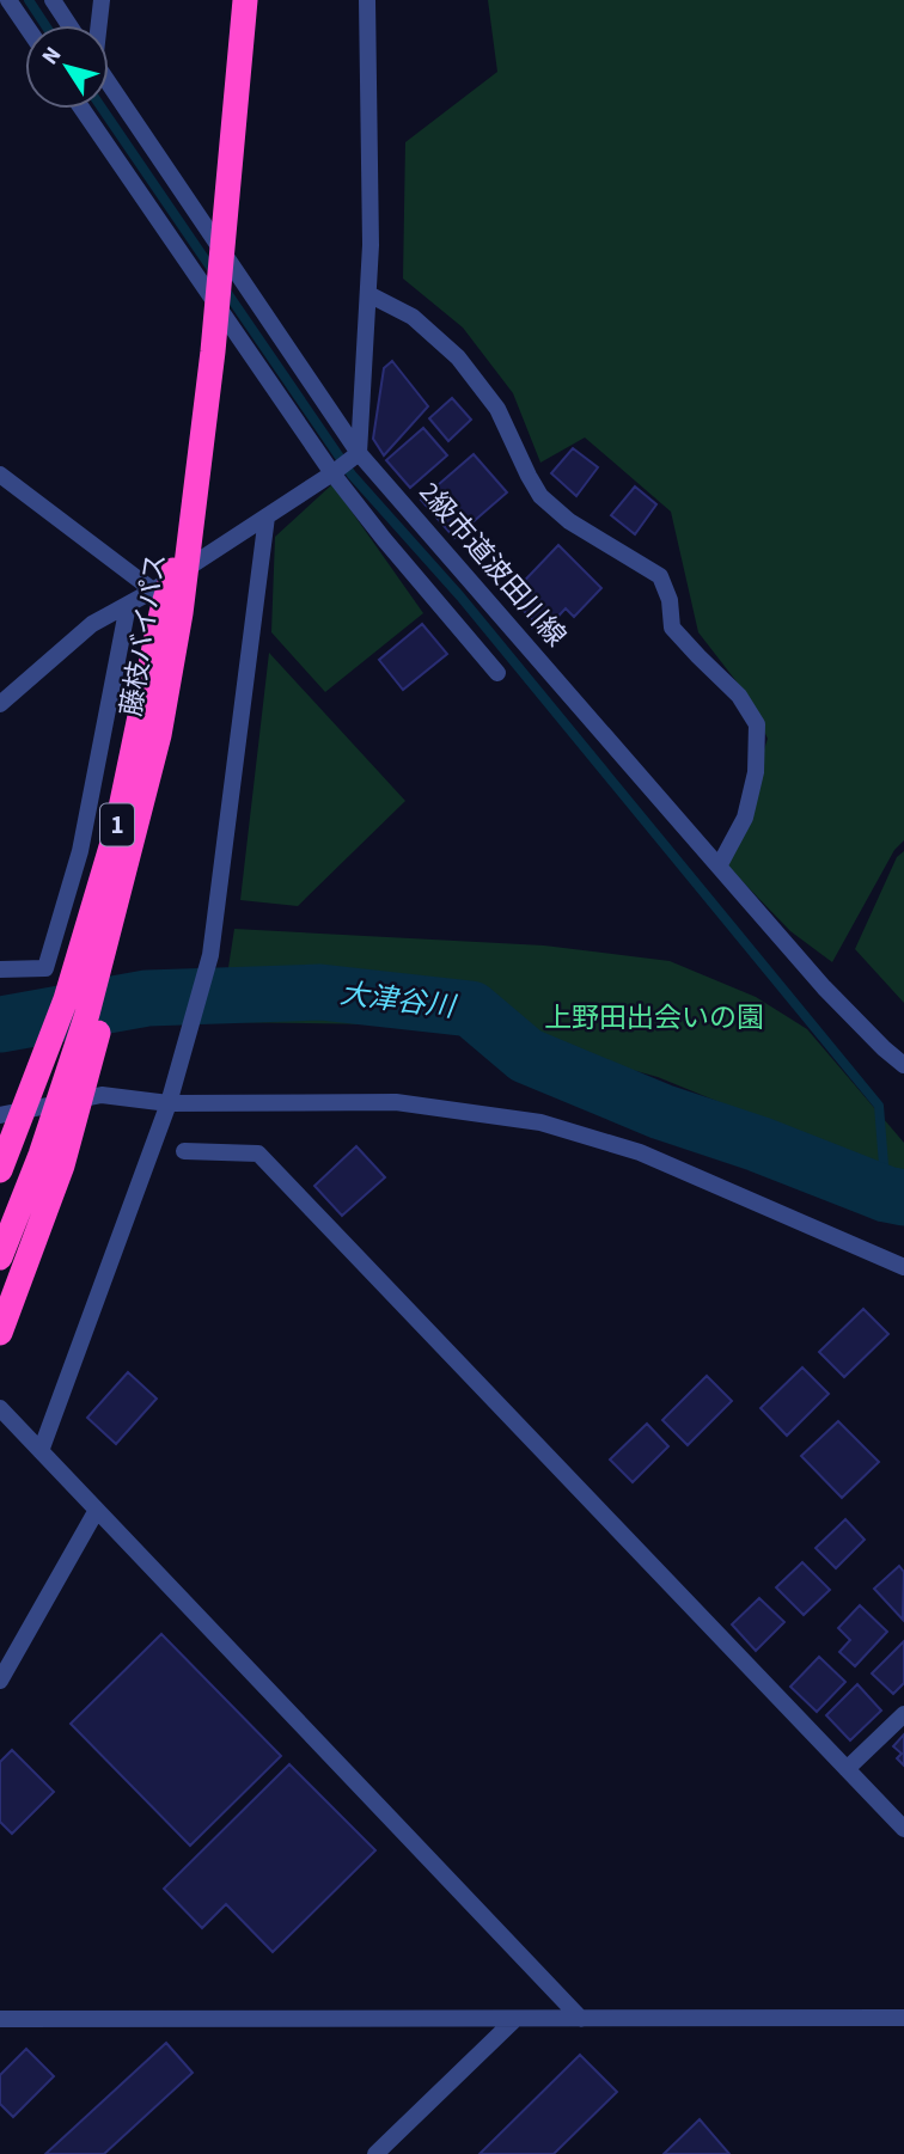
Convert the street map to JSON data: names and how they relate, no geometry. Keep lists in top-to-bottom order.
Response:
{
  "streets": {
    "highway": ["藤枝バイパス", "1"],
    "street": ["2級市道波田川線"]
  },
  "crossings": [
    ["藤枝バイパス", "1"]
  ],
  "water": ["大津谷川"],
  "parks": ["上野田出会いの園"],
  "north": "top left"
}
